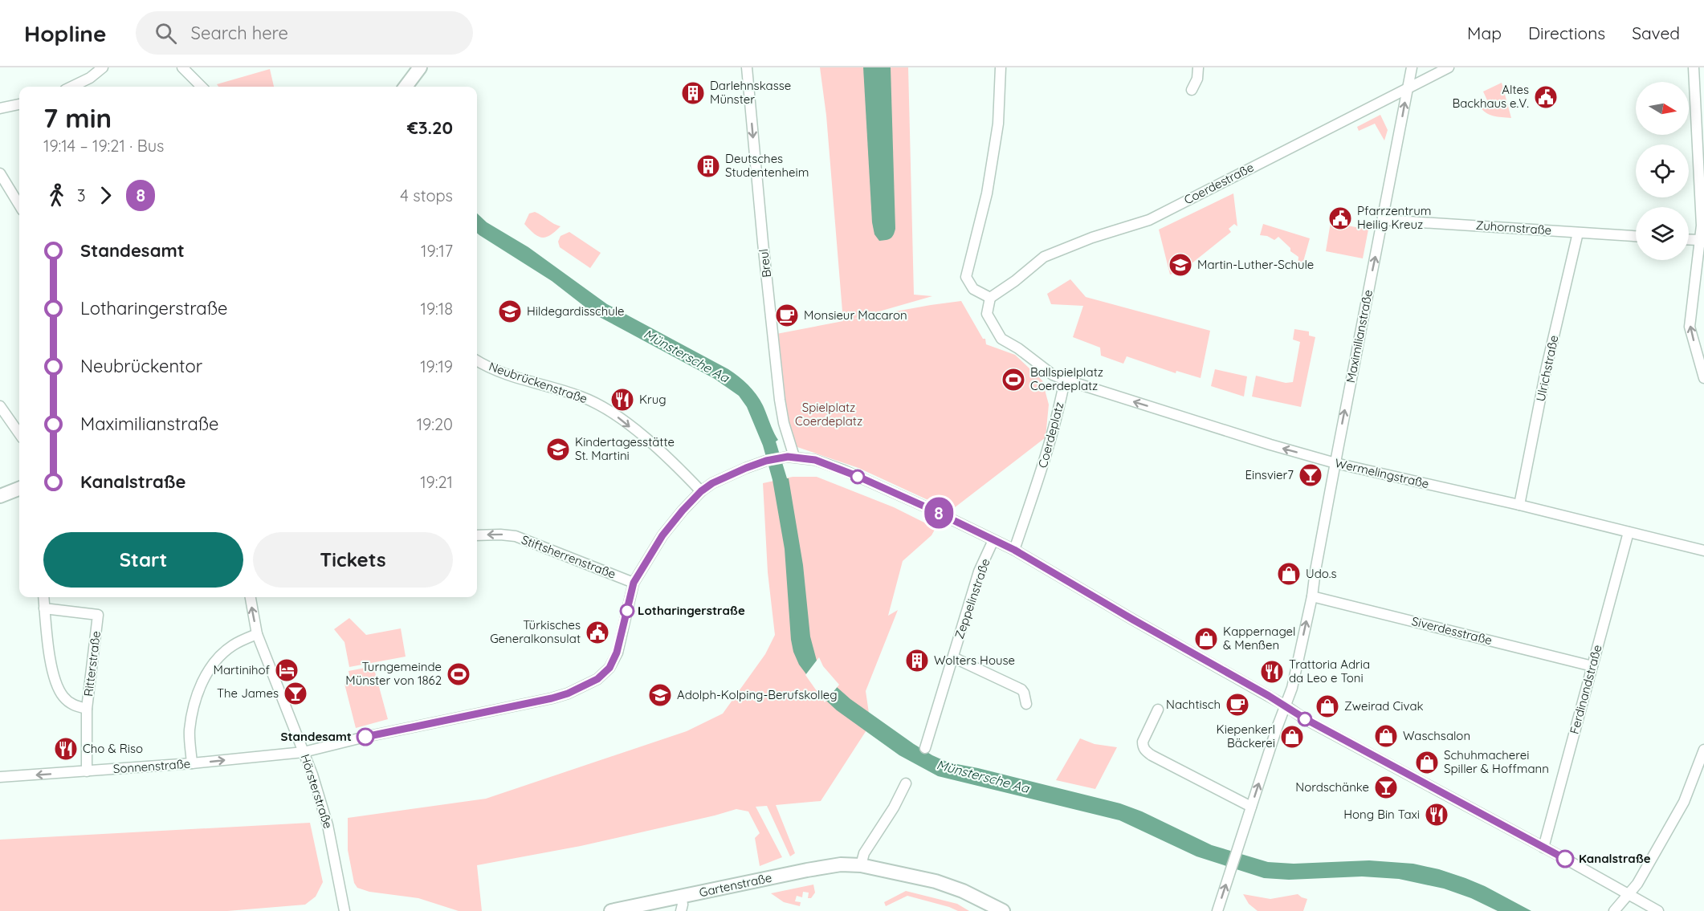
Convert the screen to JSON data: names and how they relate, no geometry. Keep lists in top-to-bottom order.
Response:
{
  "streets": {
    "street": [
      "Coerdestraße",
      "Zuhornstraße",
      "Breul",
      "Maximilianstraße",
      "Ulrichstraße",
      "Neubrückenstraße",
      "Coerdeplatz",
      "Wermelingstraße",
      "Stiftsherrenstraße",
      "Zeppelinstraße",
      "Siverdesstraße",
      "Ritterstraße",
      "Ferdinandstraße",
      "Sonnenstraße",
      "Hörsterstraße",
      "Gartenstraße"
    ]
  },
  "crossings": [
    ["Coerdestraße", "Maximilianstraße"],
    ["Zuhornstraße", "Maximilianstraße"],
    ["Zuhornstraße", "Ulrichstraße"],
    ["Maximilianstraße", "Wermelingstraße"],
    ["Maximilianstraße", "Siverdesstraße"],
    ["Ulrichstraße", "Wermelingstraße"],
    ["Coerdeplatz", "Wermelingstraße"],
    ["Wermelingstraße", "Ferdinandstraße"],
    ["Siverdesstraße", "Ferdinandstraße"],
    ["Sonnenstraße", "Hörsterstraße"]
  ],
  "one_way": [
    "Breul",
    "Maximilianstraße",
    "Neubrückenstraße",
    "Wermelingstraße",
    "Stiftsherrenstraße"
  ],
  "water": ["Münstersche Aa"],
  "parks": ["Spielplatz Coerdeplatz"],
  "places": {
    "building": ["Darlehnskasse Münster", "Deutsches Studentenheim", "Wolters House"],
    "public building": ["Altes Backhaus e.V.", "Pfarrzentrum Heilig Kreuz", "Türkisches Generalkonsulat"],
    "school or university": [
      "Martin-Luther-Schule",
      "Hildegardisschule",
      "Kindertagesstätte St. Martini",
      "Adolph-Kolping-Berufskolleg"
    ],
    "cafe": ["Monsieur Macaron", "Nachtisch"],
    "sports": ["Ballspielplatz Coerdeplatz", "Turngemeinde Münster von 1862"],
    "restaurant": [
      "Krug",
      "Trattoria Adria da Leo e Toni",
      "Cho & Riso",
      "Hong Bin Taxi"
    ],
    "bar": ["Einsvier7", "The James", "Nordschänke"],
    "shop": [
      "Udo.s",
      "Kappernagel & Menßen",
      "Zweirad Civak",
      "Waschsalon",
      "Kiepenkerl Bäckerei",
      "Schuhmacherei Spiller & Hoffmann"
    ],
    "other": ["Lotharingerstraße", "Standesamt", "Kanalstraße"],
    "hotel": ["Martinihof"]
  },
  "lines": ["bus line 8"],
  "north": "right",
  "page": {
    "header": "Hopline",
    "search": "Search here",
    "nav": ["Map", "Directions", "Saved"],
    "on_map": "8",
    "heading": ["7 min", "19:14 – 19:21 · Bus", "€3.20"],
    "legs": ["3", "8", "4 stops"],
    "list": [
      {
        "name": "Standesamt",
        "value": "19:17"
      },
      {
        "name": "Lotharingerstraße",
        "value": "19:18"
      },
      {
        "name": "Neubrückentor",
        "value": "19:19"
      },
      {
        "name": "Maximilianstraße",
        "value": "19:20"
      },
      {
        "name": "Kanalstraße",
        "value": "19:21"
      }
    ],
    "buttons": ["Start", "Tickets"]
  }
}
